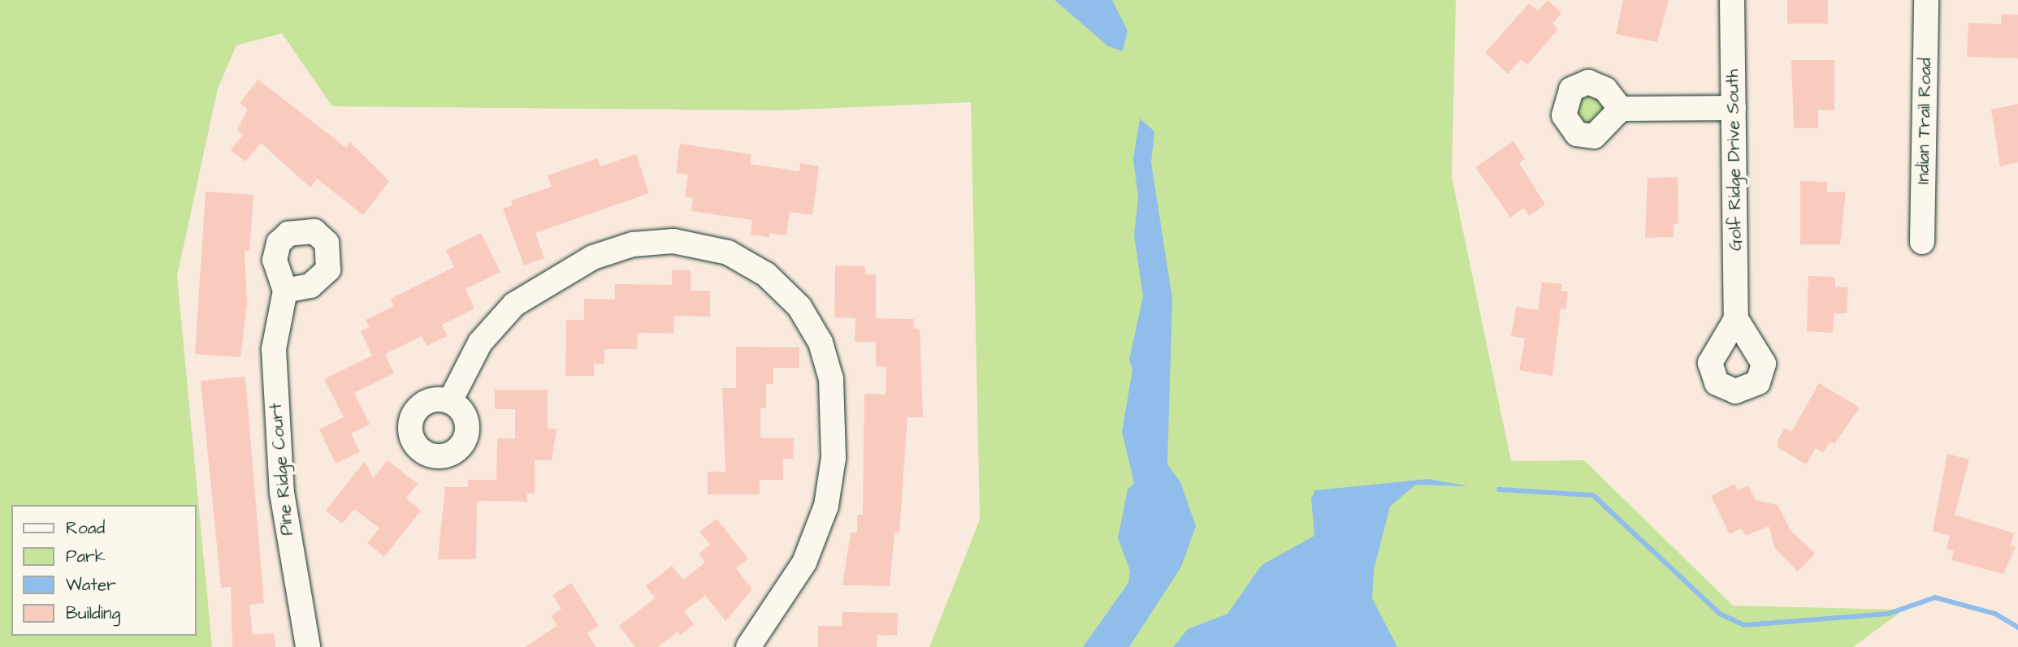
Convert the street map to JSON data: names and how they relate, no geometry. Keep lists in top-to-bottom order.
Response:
{
  "streets": {
    "street": ["Indian Trail Road", "Golf Ridge Drive South", "Pine Ridge Court"]
  },
  "legend": [
    "Road",
    "Park",
    "Water",
    "Building"
  ]
}
